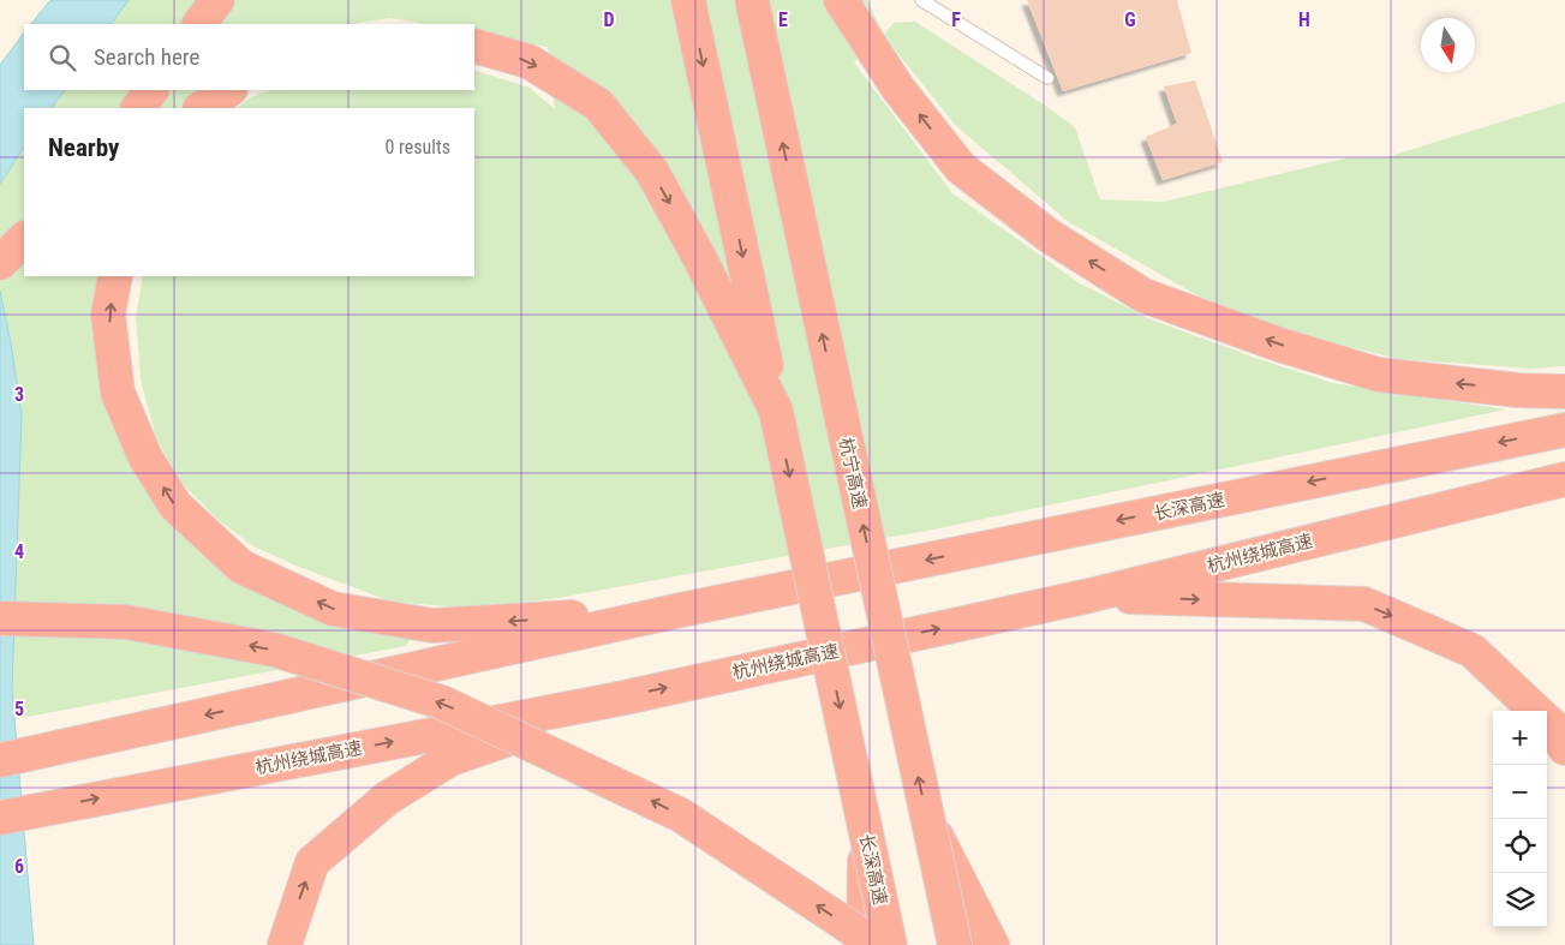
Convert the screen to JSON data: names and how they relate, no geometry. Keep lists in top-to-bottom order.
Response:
{
  "streets": {
    "highway": ["杭宁高速", "长深高速", "杭州绕城高速"]
  },
  "north": "bottom",
  "page": {
    "search": "Search here",
    "heading": ["Nearby", "0 results"],
    "map_buttons": ["+", "−"]
  },
  "grid": {
    "columns": [
      "D",
      "E",
      "F",
      "G",
      "H"
    ],
    "rows": [
      "3",
      "4",
      "5",
      "6"
    ]
  }
}
